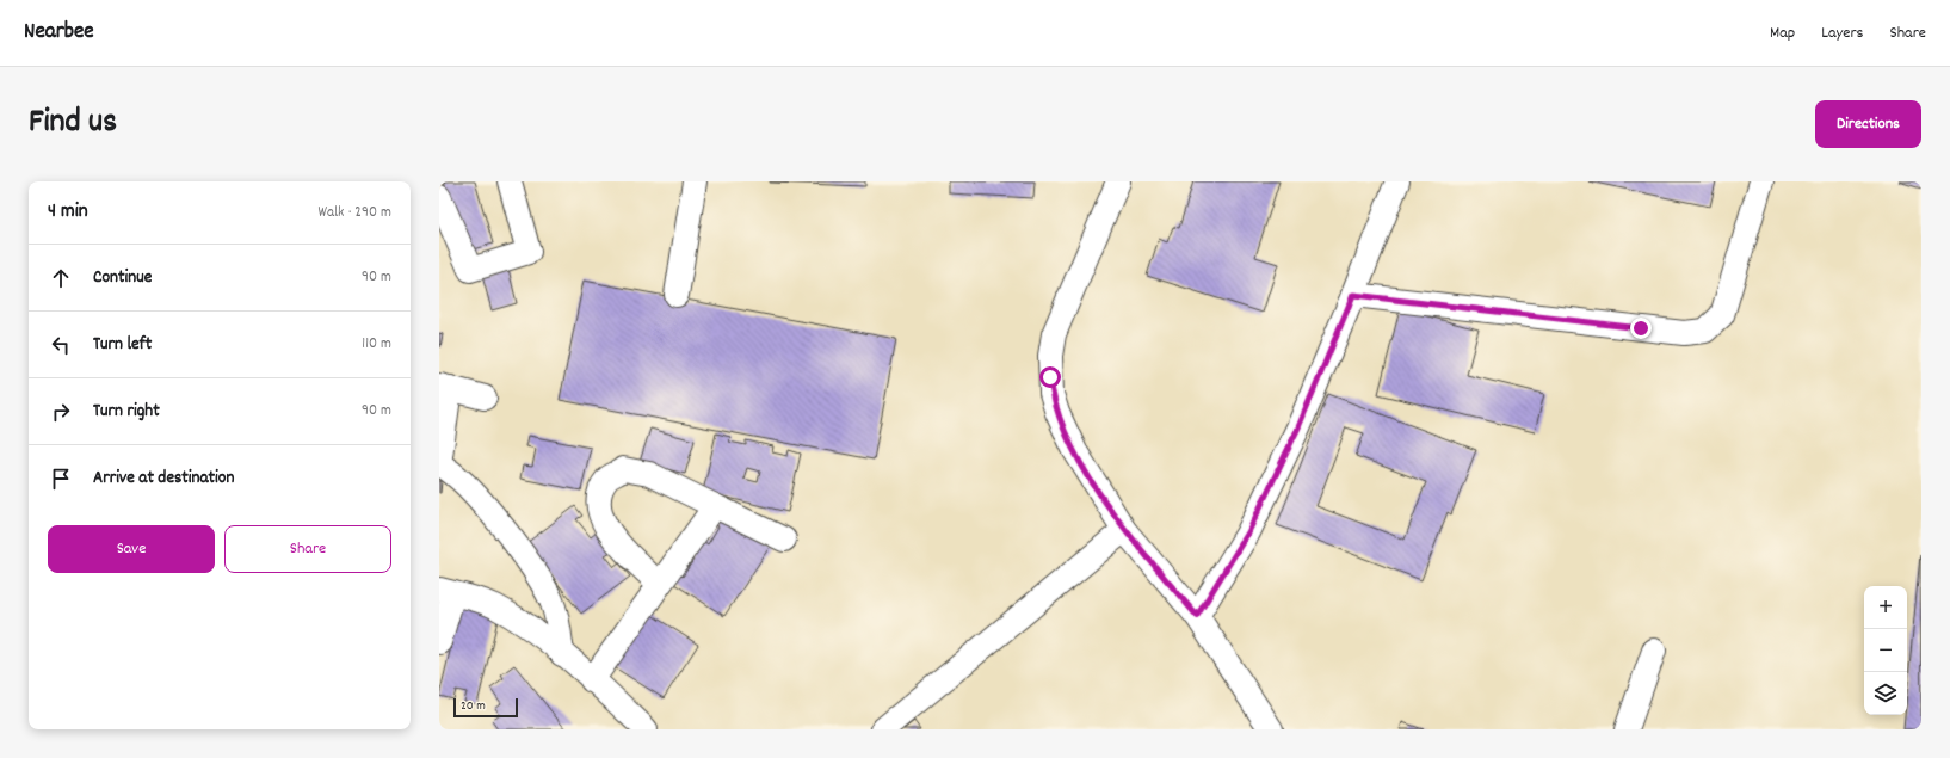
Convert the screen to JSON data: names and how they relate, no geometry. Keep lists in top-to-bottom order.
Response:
{
  "scale_bar": "20 m",
  "page": {
    "header": "Nearbee",
    "nav": ["Map", "Layers", "Share"],
    "title": "Find us",
    "buttons": [
      "Directions",
      ["Save", "Share"]
    ],
    "heading": ["4 min", "Walk · 290 m"],
    "list": [
      ["Continue", "90 m"],
      ["Turn left", "110 m"],
      ["Turn right", "90 m"],
      "Arrive at destination"
    ],
    "map_buttons": ["+", "−"],
    "scale": "20 m"
  }
}
